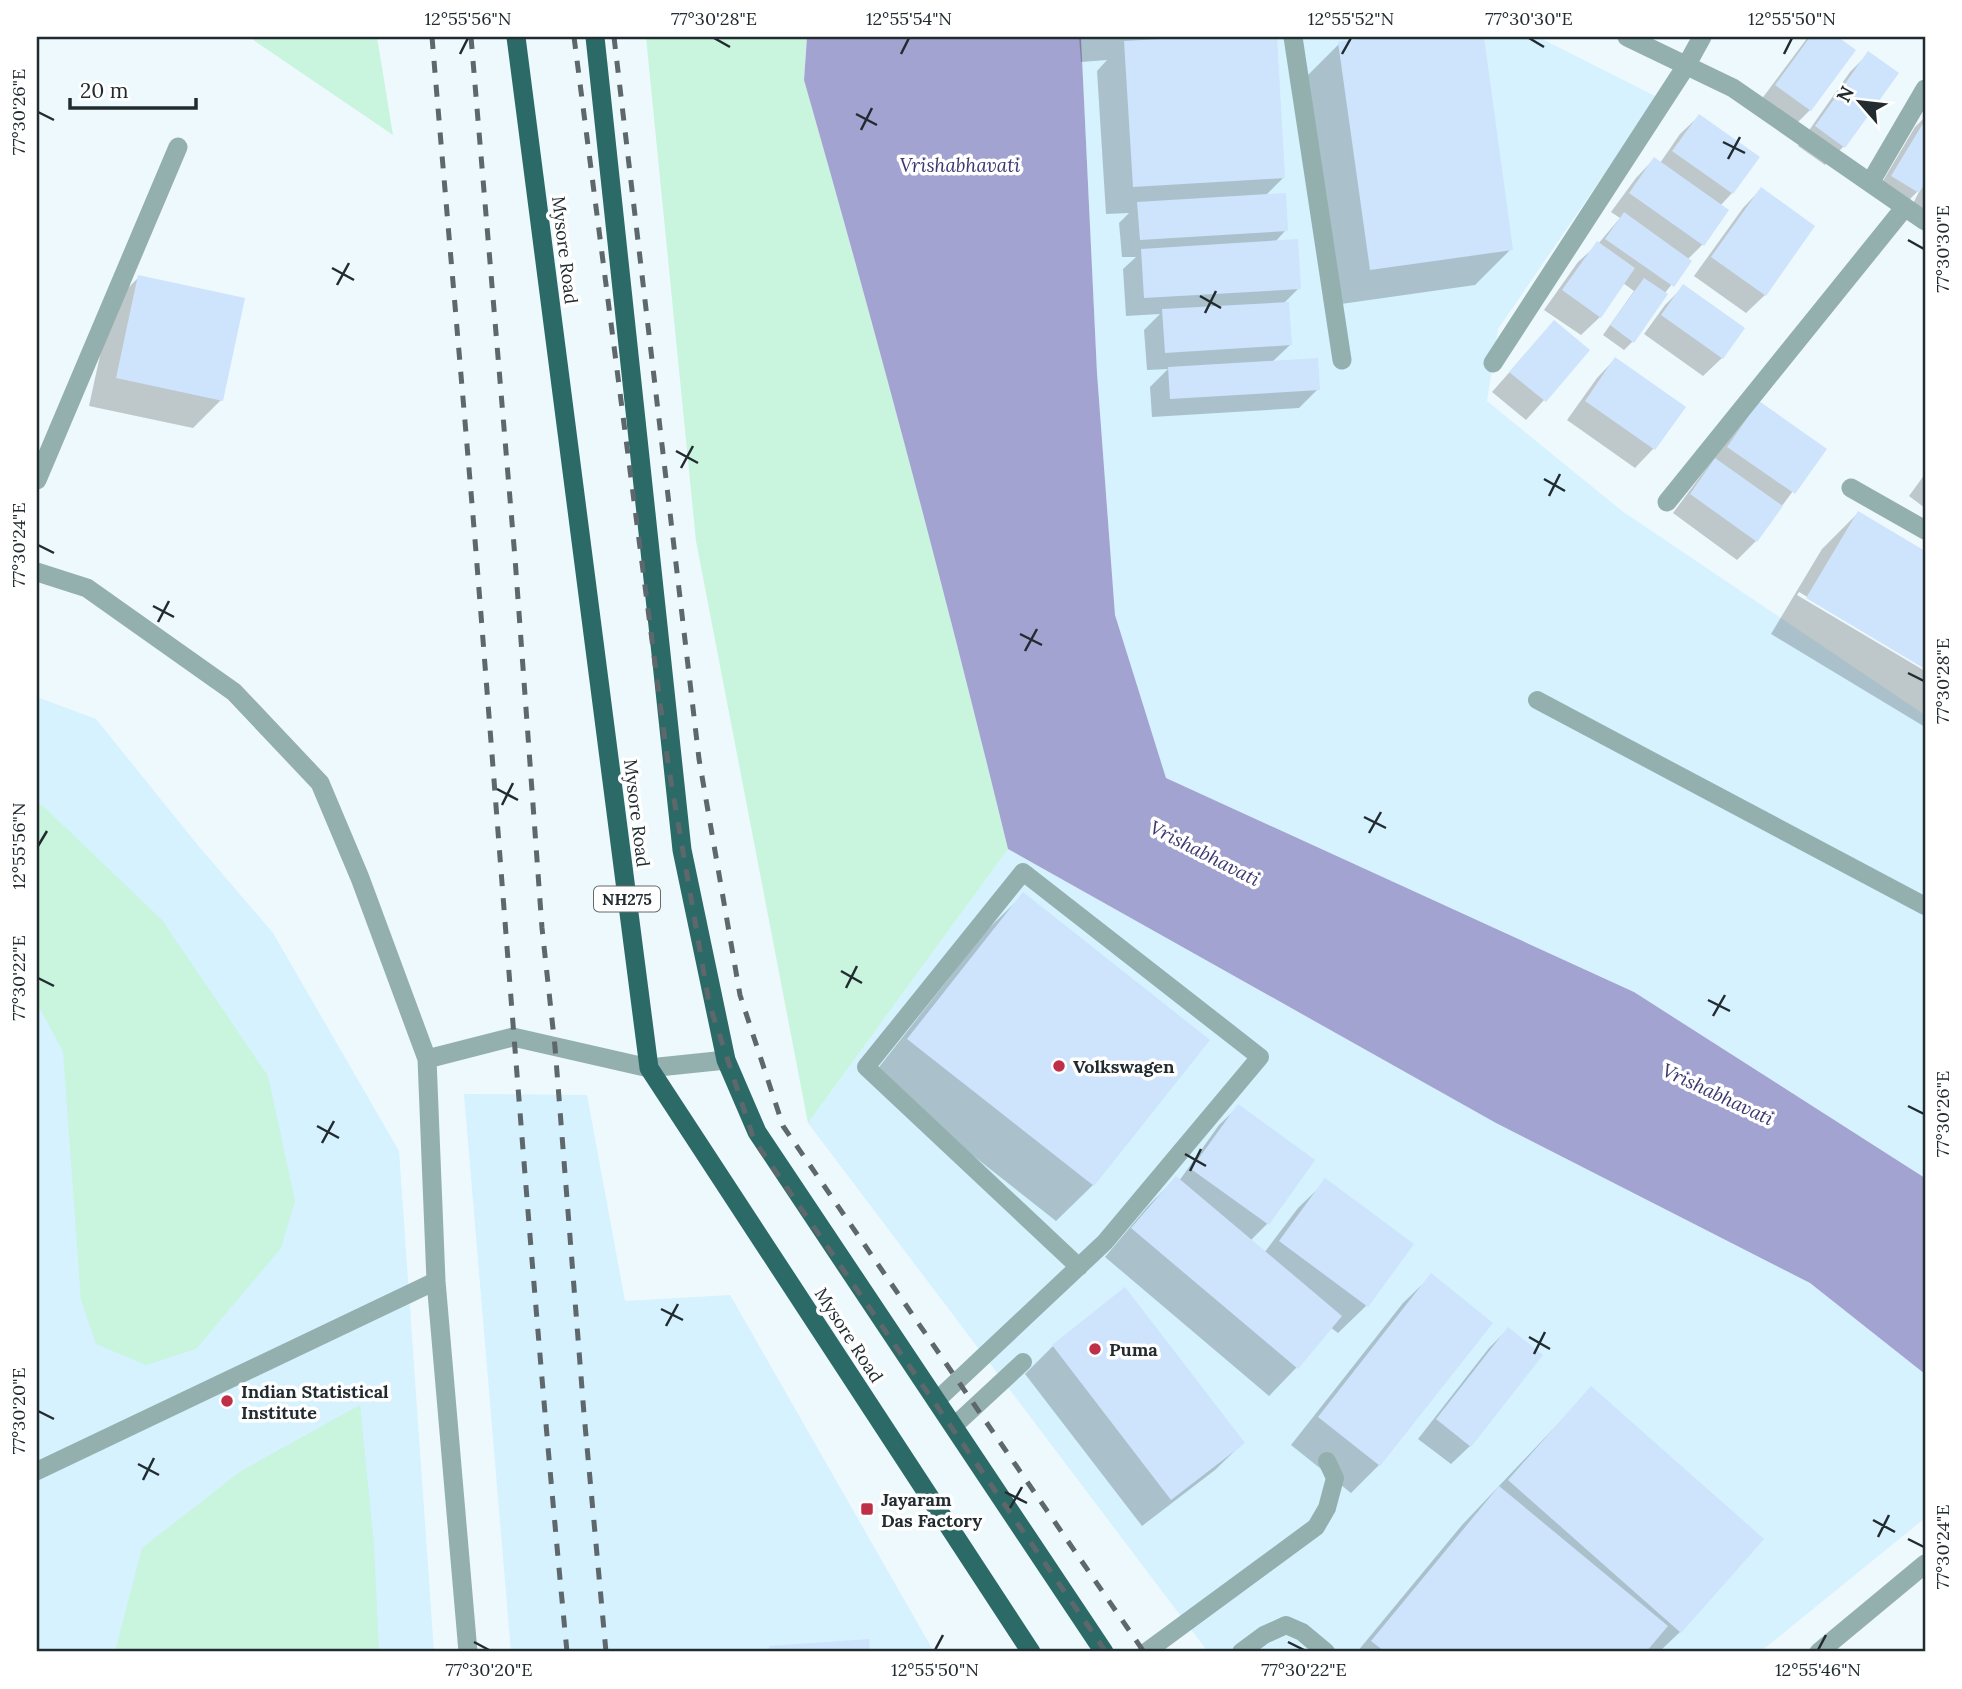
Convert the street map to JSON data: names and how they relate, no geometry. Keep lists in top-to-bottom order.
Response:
{
  "streets": {
    "highway": ["Mysore Road", "NH275"]
  },
  "water": ["Vrishabhavati"],
  "places": {
    "other": ["Volkswagen", "Puma", "Indian Statistical Institute"],
    "transit": ["Jayaram Das Factory"]
  },
  "scale_bar": "20 m",
  "north": "top left",
  "coordinates": [
    "12°55'56\"N",
    "77°30'28\"E",
    "12°55'54\"N",
    "12°55'52\"N",
    "77°30'30\"E",
    "12°55'50\"N",
    "77°30'26\"E",
    "77°30'24\"E",
    "77°30'22\"E",
    "77°30'20\"E",
    "12°55'46\"N"
  ]
}
